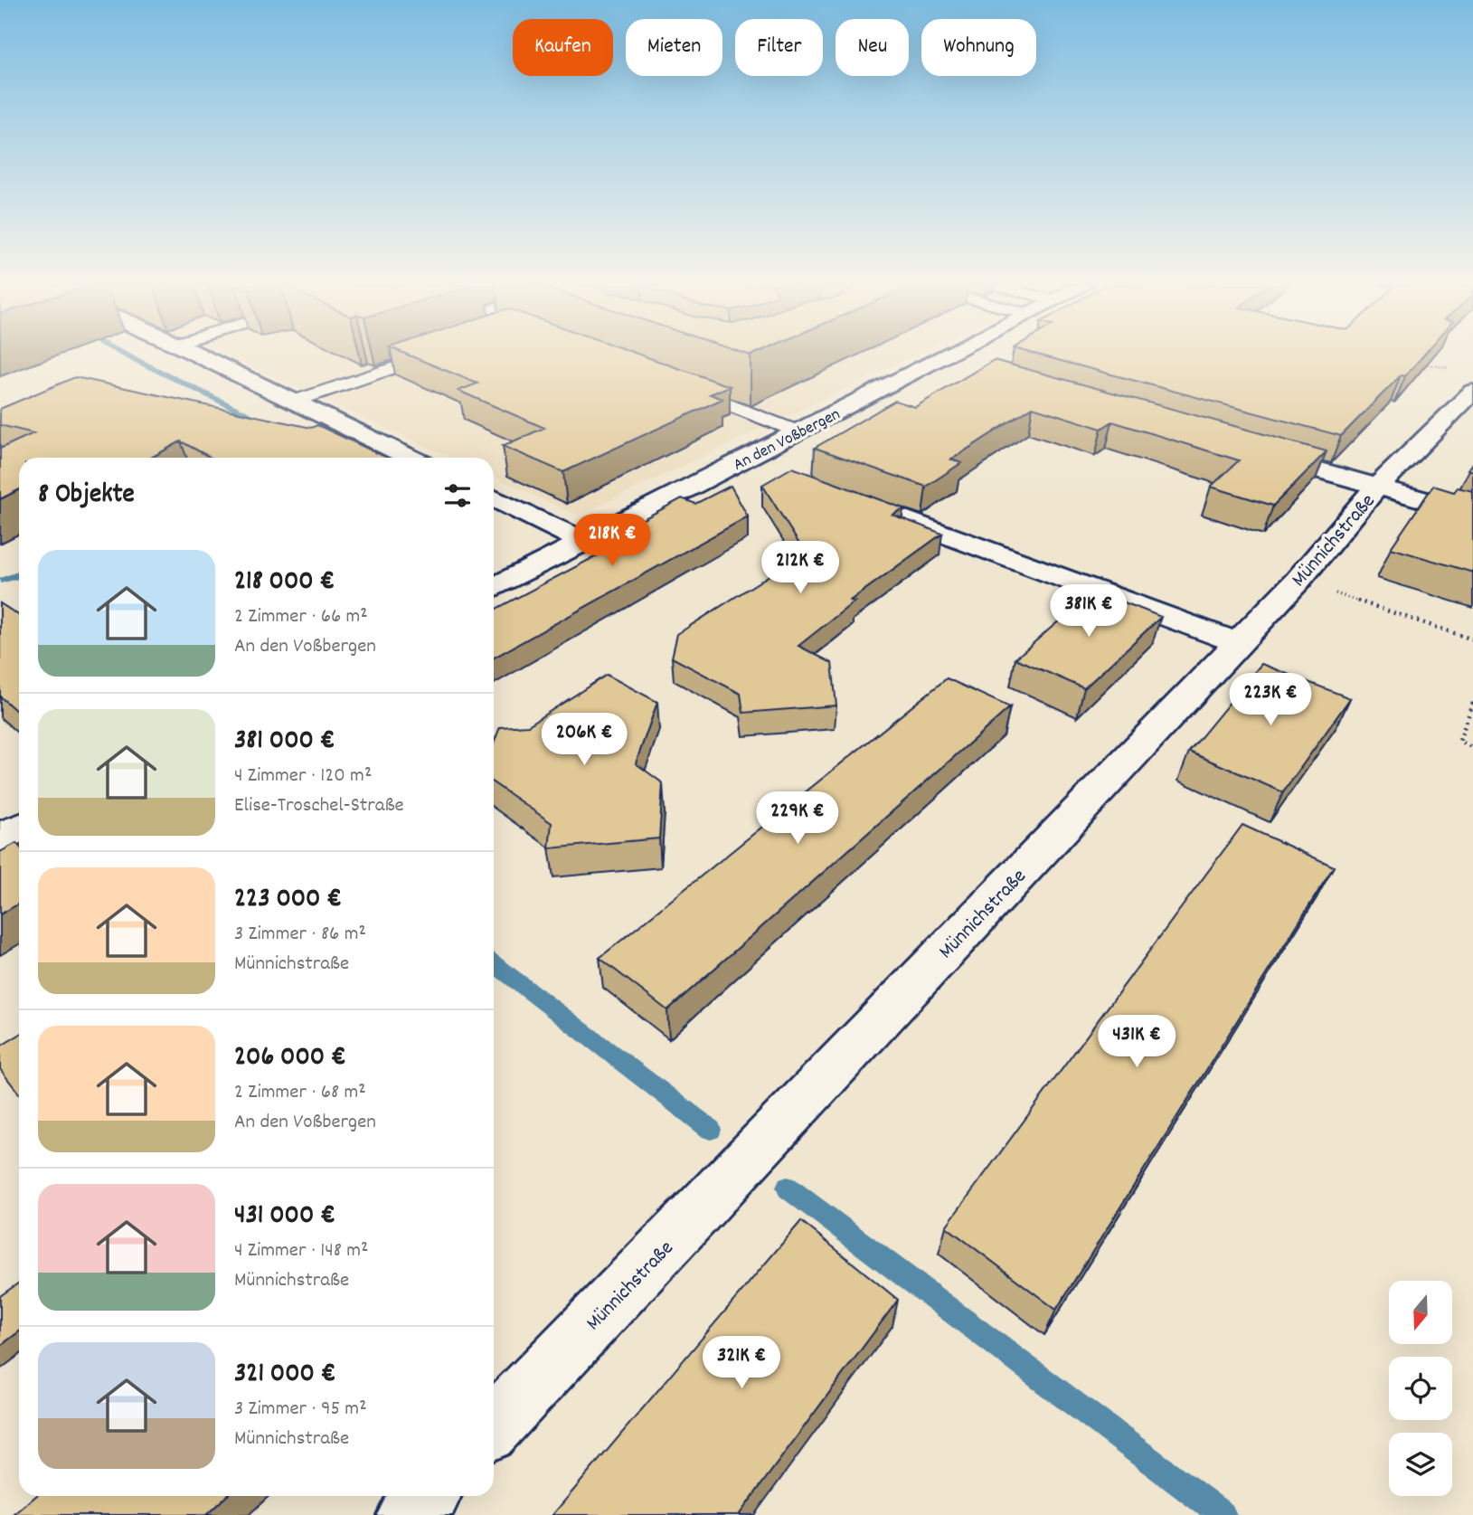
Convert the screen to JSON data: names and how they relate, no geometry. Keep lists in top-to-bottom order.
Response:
{
  "streets": {
    "street": ["An den Voßbergen", "Münnichstraße"]
  },
  "north": "bottom",
  "page": {
    "chip": [
      "Kaufen",
      "Mieten",
      "Filter",
      "Neu",
      "Wohnung"
    ],
    "heading": "8 Objekte",
    "price": [
      "218K €",
      "212K €",
      "381K €",
      "223K €",
      "206K €",
      "229K €",
      "431K €",
      "321K €"
    ],
    "list": [
      {
        "name": "218 000 €",
        "note": "2 Zimmer · 66 m² · An den Voßbergen"
      },
      {
        "name": "381 000 €",
        "note": "4 Zimmer · 120 m² · Elise-Troschel-Straße"
      },
      {
        "name": "223 000 €",
        "note": "3 Zimmer · 86 m² · Münnichstraße"
      },
      {
        "name": "206 000 €",
        "note": "2 Zimmer · 68 m² · An den Voßbergen"
      },
      {
        "name": "431 000 €",
        "note": "4 Zimmer · 148 m² · Münnichstraße"
      },
      {
        "name": "321 000 €",
        "note": "3 Zimmer · 95 m² · Münnichstraße"
      }
    ]
  }
}
